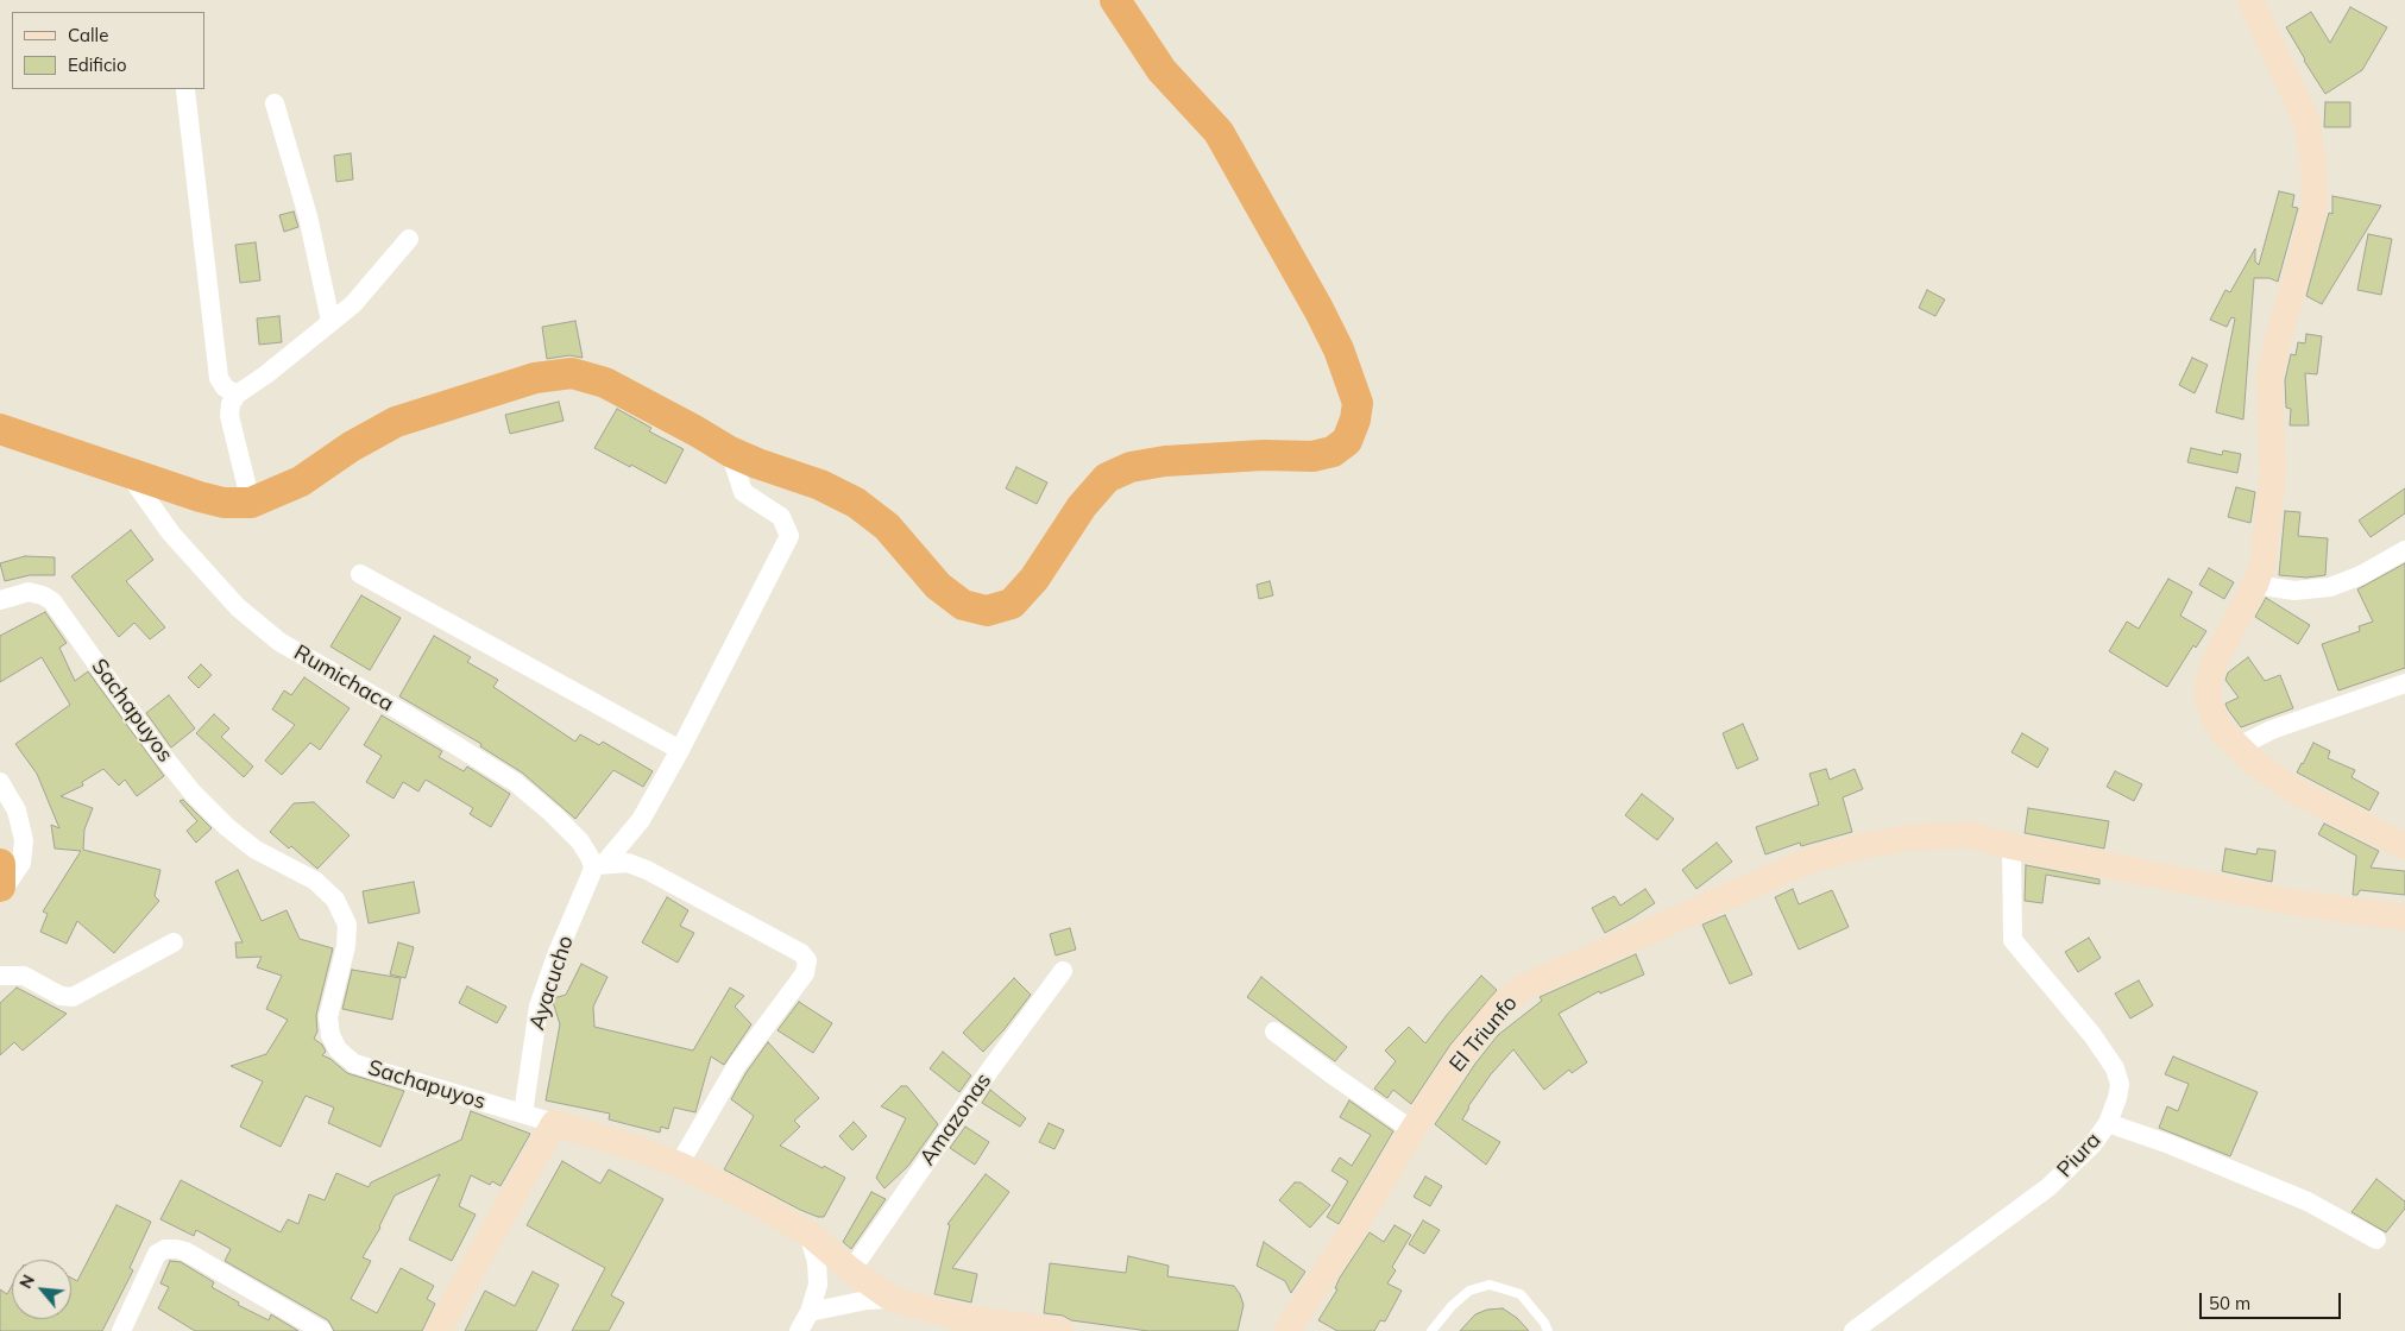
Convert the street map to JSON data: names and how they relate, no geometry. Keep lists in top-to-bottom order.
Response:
{
  "streets": {
    "main road": ["Sachapuyos", "El Triunfo"],
    "street": [
      "Rumichaca",
      "Ayacucho",
      "Amazonas",
      "Piura"
    ]
  },
  "crossings": [
    ["Rumichaca", "Ayacucho"],
    ["Sachapuyos", "Ayacucho"],
    ["Sachapuyos", "Amazonas"],
    ["El Triunfo", "Piura"]
  ],
  "legend": ["Calle", "Edificio"],
  "scale_bar": "50 m",
  "north": "top left"
}
